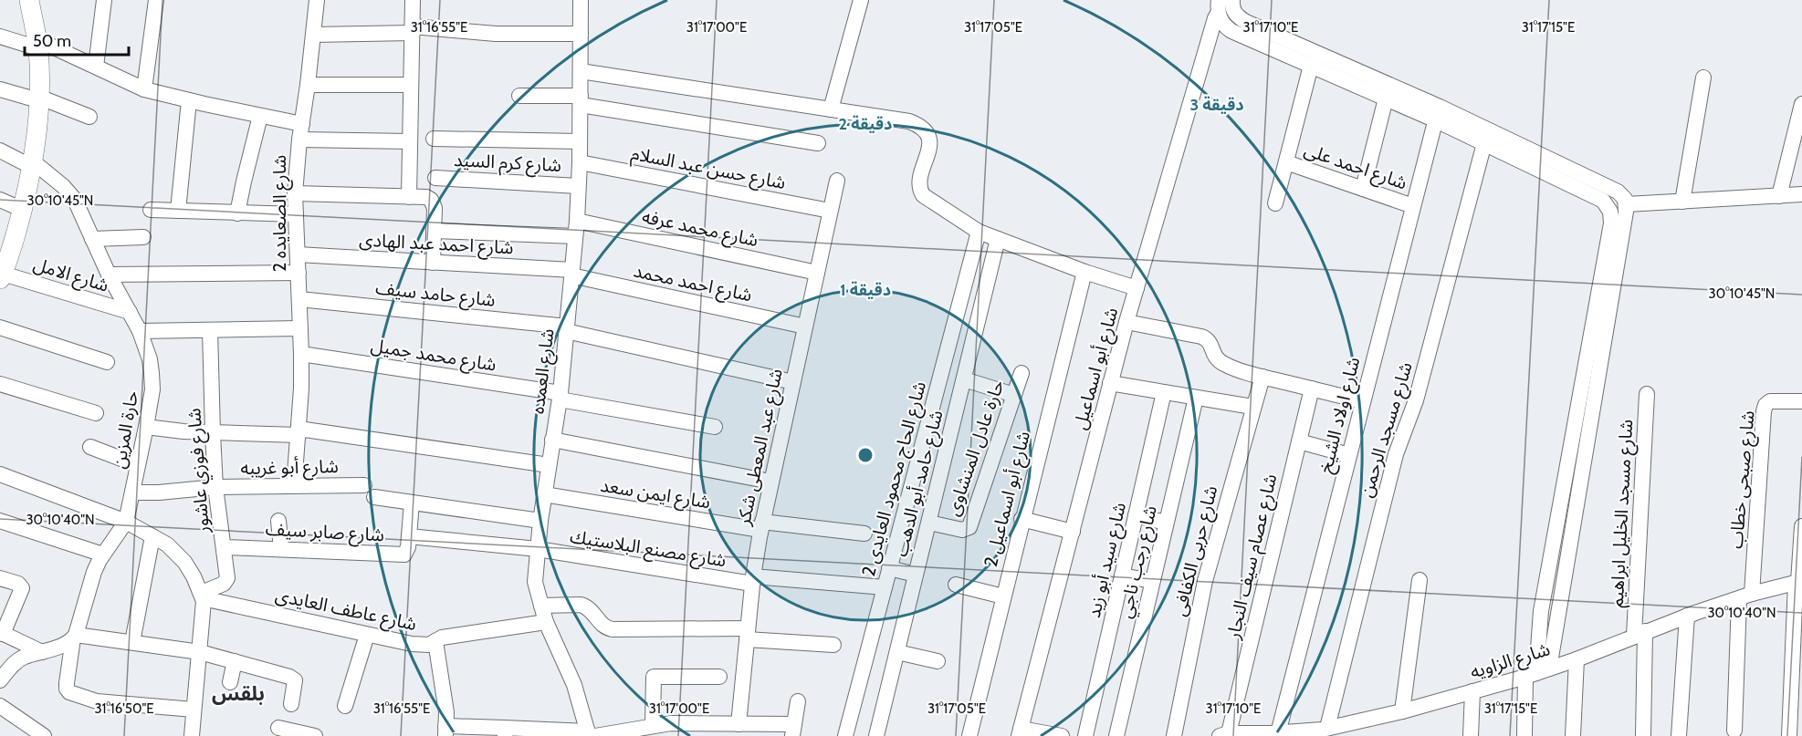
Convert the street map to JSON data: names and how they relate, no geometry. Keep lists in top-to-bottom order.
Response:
{
  "streets": {
    "street": [
      "شارع كرم السيد",
      "شارع احمد على",
      "شارع حسن عبد السلام",
      "شارع الصعايده 2",
      "شارع محمد عرفه",
      "شارع احمد عبد الهادى",
      "شارع الامل",
      "شارع احمد محمد",
      "شارع حامد سيف",
      "شارع محمد جميل",
      "شارع أبو اسماعيل",
      "شارع العمده",
      "شارع اولاد الشيخ",
      "حارة المزين",
      "شارع مسجد الرحمن",
      "شارع عبد المعطى شكر",
      "حارة عادل المنشاوى",
      "شارع أبو غريبه",
      "شارع فوزي عاشور",
      "شارع الحاج محمود العايدى 2",
      "شارع صبحى خطاب",
      "شارع حامد أبو الدهب",
      "شارع ايمن سعد",
      "شارع أبو اسماعيل 2",
      "شارع مسجد الخليل ابراهيم",
      "شارع صابر سيف",
      "شارع مصنع البلاستيك",
      "شارع حربى الكفافى",
      "شارع عصام سيف النجار",
      "شارع سيد أبو زيد",
      "شارع رجب ناجي",
      "شارع عاطف العايدى",
      "شارع الزاويه"
    ]
  },
  "crossings": [
    ["شارع كرم السيد", "شارع العمده"],
    ["شارع احمد على", "شارع اولاد الشيخ"],
    ["شارع حسن عبد السلام", "شارع العمده"],
    ["شارع حسن عبد السلام", "شارع عبد المعطى شكر"],
    ["شارع الصعايده 2", "شارع احمد عبد الهادى"],
    ["شارع الصعايده 2", "شارع حامد سيف"],
    ["شارع الصعايده 2", "شارع محمد جميل"],
    ["شارع الصعايده 2", "شارع أبو غريبه"],
    ["شارع محمد عرفه", "شارع العمده"],
    ["شارع محمد عرفه", "شارع عبد المعطى شكر"],
    ["شارع احمد عبد الهادى", "شارع احمد محمد"],
    ["شارع احمد عبد الهادى", "شارع العمده"],
    ["شارع الامل", "حارة المزين"],
    ["شارع احمد محمد", "شارع العمده"],
    ["شارع احمد محمد", "شارع عبد المعطى شكر"],
    ["شارع حامد سيف", "شارع العمده"],
    ["شارع حامد سيف", "شارع عبد المعطى شكر"],
    ["شارع محمد جميل", "شارع العمده"],
    ["شارع العمده", "شارع أبو غريبه"],
    ["شارع العمده", "شارع ايمن سعد"],
    ["شارع العمده", "شارع صابر سيف"],
    ["شارع العمده", "شارع مصنع البلاستيك"],
    ["شارع العمده", "شارع عاطف العايدى"],
    ["شارع اولاد الشيخ", "شارع الزاويه"],
    ["حارة المزين", "شارع أبو غريبه"],
    ["شارع مسجد الرحمن", "شارع الزاويه"],
    ["شارع عبد المعطى شكر", "شارع ايمن سعد"],
    ["شارع عبد المعطى شكر", "شارع مصنع البلاستيك"],
    ["حارة عادل المنشاوى", "شارع حامد أبو الدهب"],
    ["شارع أبو غريبه", "شارع فوزي عاشور"],
    ["شارع أبو غريبه", "شارع صابر سيف"],
    ["شارع فوزي عاشور", "شارع صابر سيف"],
    ["شارع فوزي عاشور", "شارع عاطف العايدى"],
    ["شارع الحاج محمود العايدى 2", "شارع مصنع البلاستيك"],
    ["شارع صبحى خطاب", "شارع الزاويه"],
    ["شارع مسجد الخليل ابراهيم", "شارع الزاويه"],
    ["شارع صابر سيف", "شارع مصنع البلاستيك"],
    ["شارع عصام سيف النجار", "شارع الزاويه"]
  ],
  "districts": ["بلقس"],
  "scale_bar": "50 m",
  "coordinates": [
    "31°16'55\"E",
    "31°17'00\"E",
    "31°17'05\"E",
    "31°17'10\"E",
    "31°17'15\"E",
    "30°10'45\"N",
    "30°10'40\"N",
    "31°16'50\"E"
  ],
  "rings": ["3 دقيقة", "2 دقيقة", "1 دقيقة"]
}
